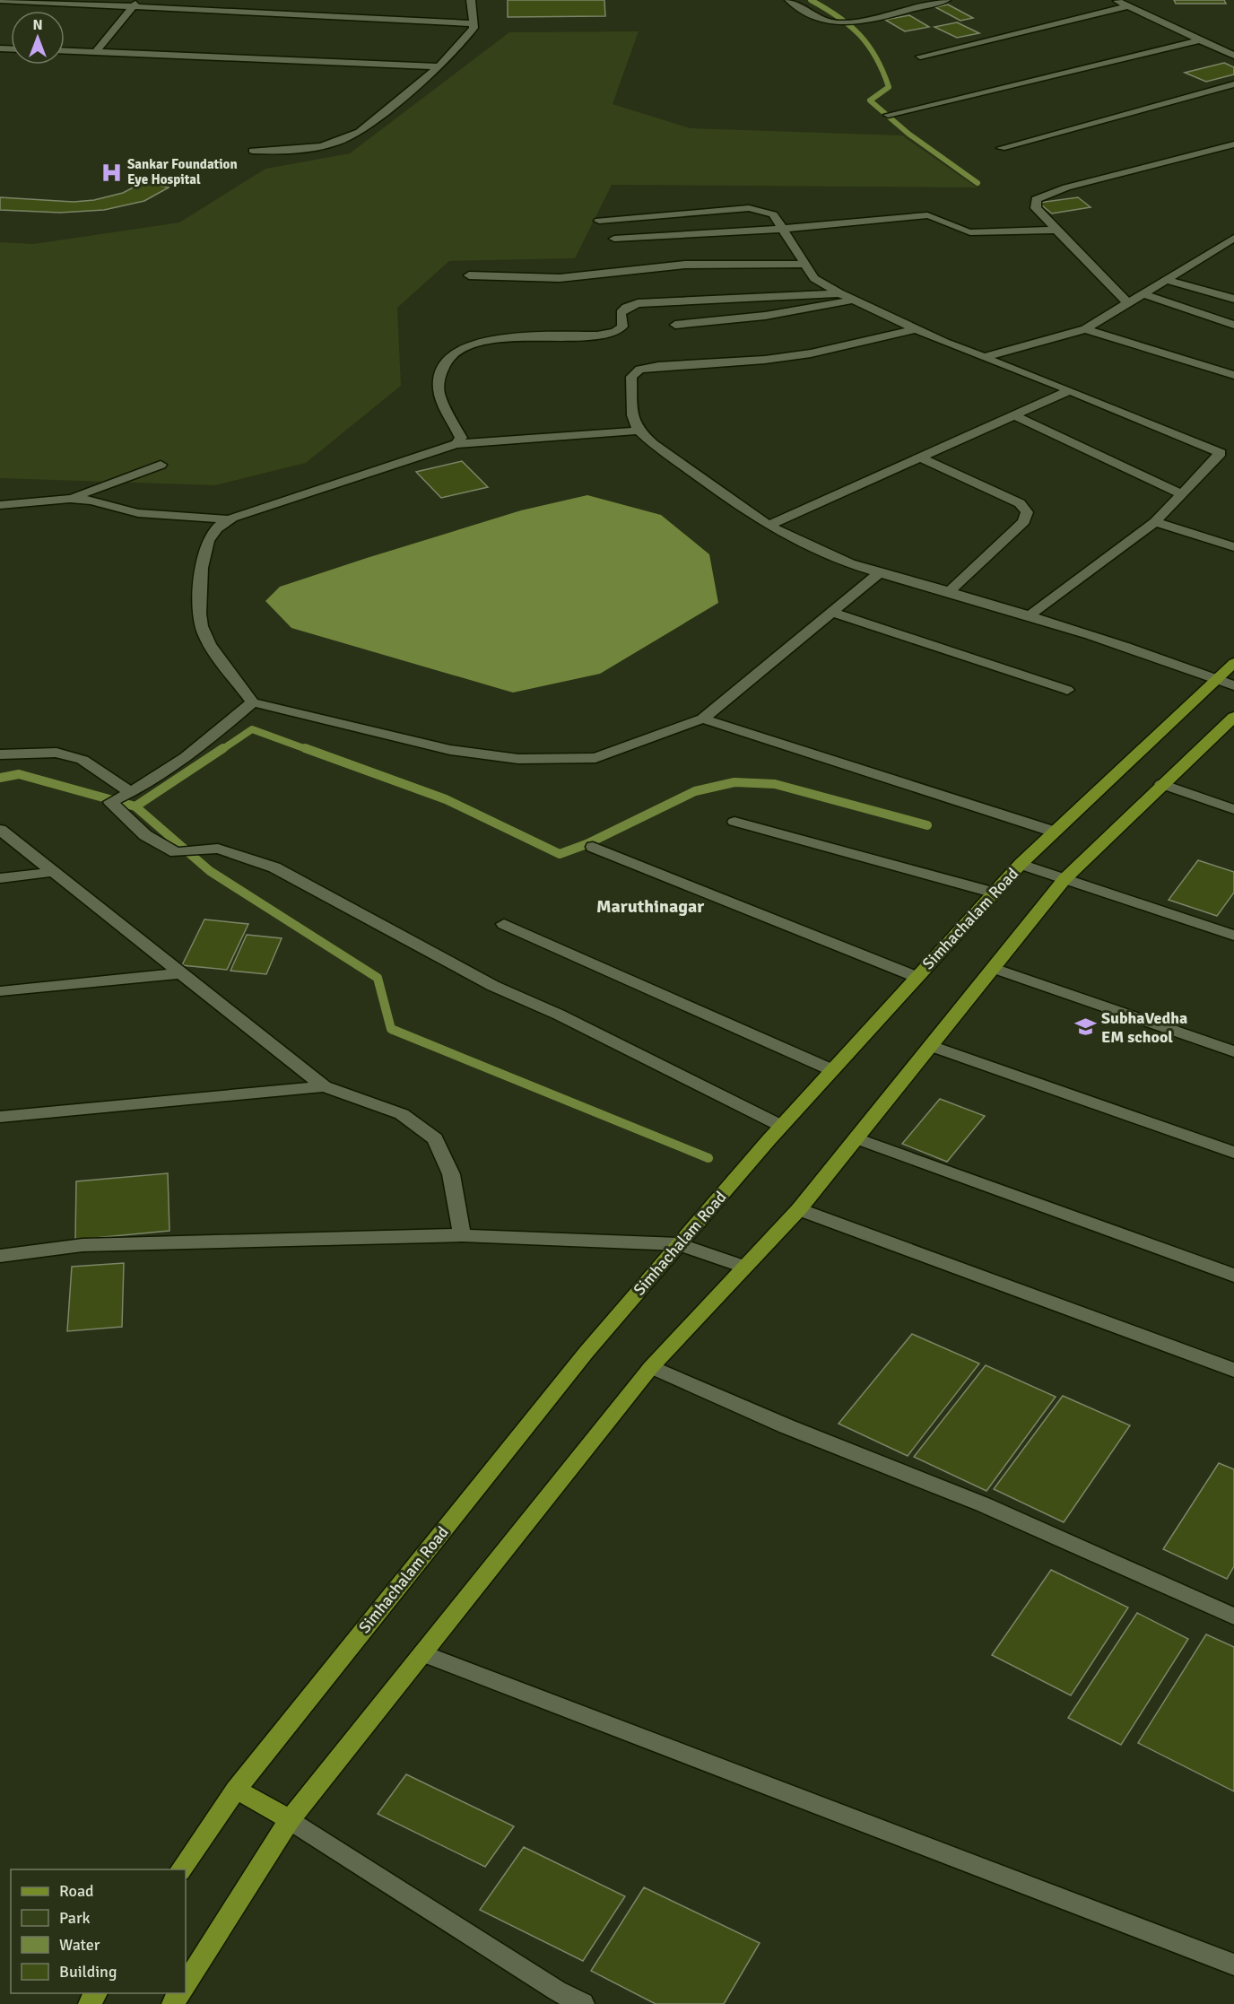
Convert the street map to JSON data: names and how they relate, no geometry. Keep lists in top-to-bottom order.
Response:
{
  "streets": {
    "main road": ["Simhachalam Road"]
  },
  "districts": ["Maruthinagar"],
  "places": {
    "hospital": ["Sankar Foundation Eye Hospital"],
    "school or university": ["SubhaVedha EM school"]
  },
  "legend": [
    "Road",
    "Park",
    "Water",
    "Building"
  ],
  "north": "top"
}
